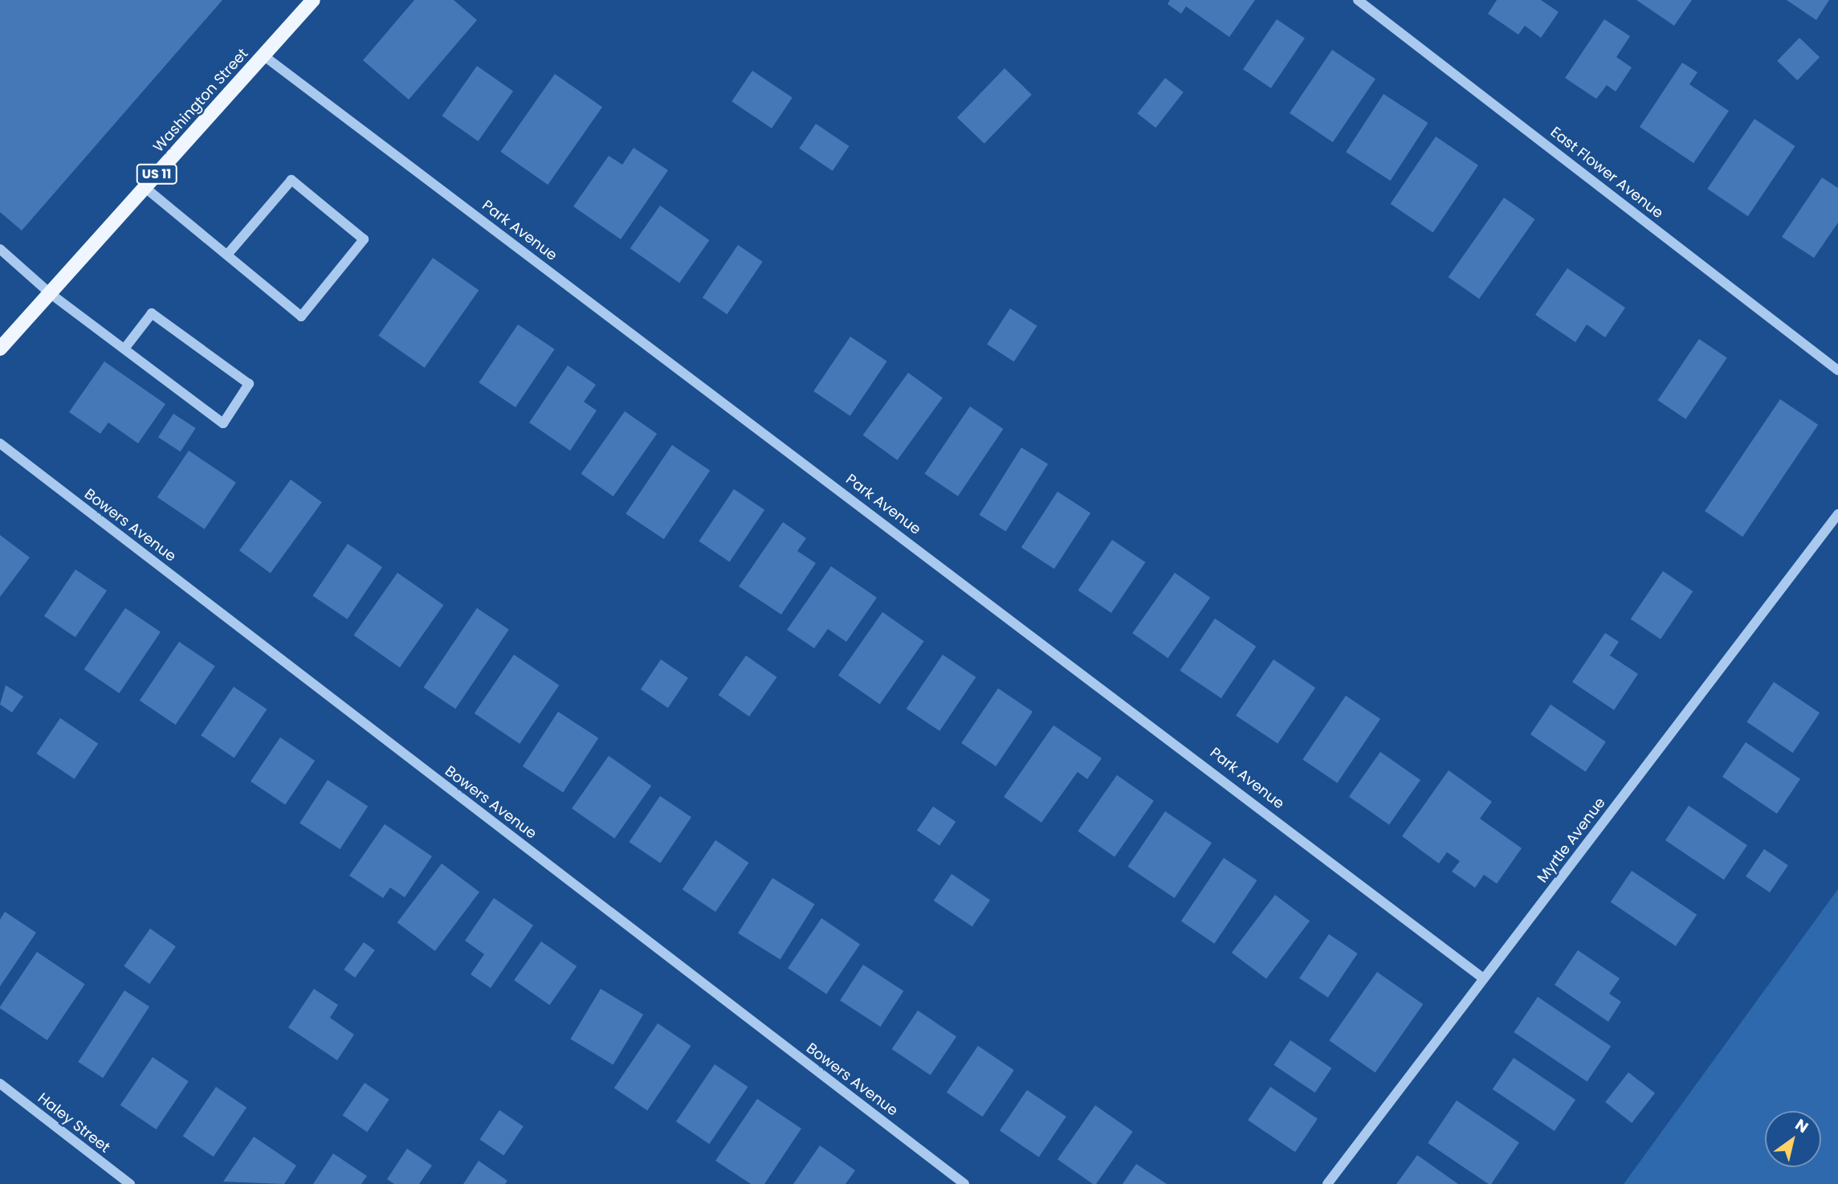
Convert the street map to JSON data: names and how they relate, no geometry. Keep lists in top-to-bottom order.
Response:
{
  "streets": {
    "main road": ["Washington Street", "US 11"],
    "street": [
      "East Flower Avenue",
      "Park Avenue",
      "Bowers Avenue",
      "Myrtle Avenue",
      "Haley Street"
    ]
  },
  "crossings": [
    ["Washington Street", "Park Avenue"],
    ["Park Avenue", "Myrtle Avenue"]
  ],
  "north": "top right"
}
